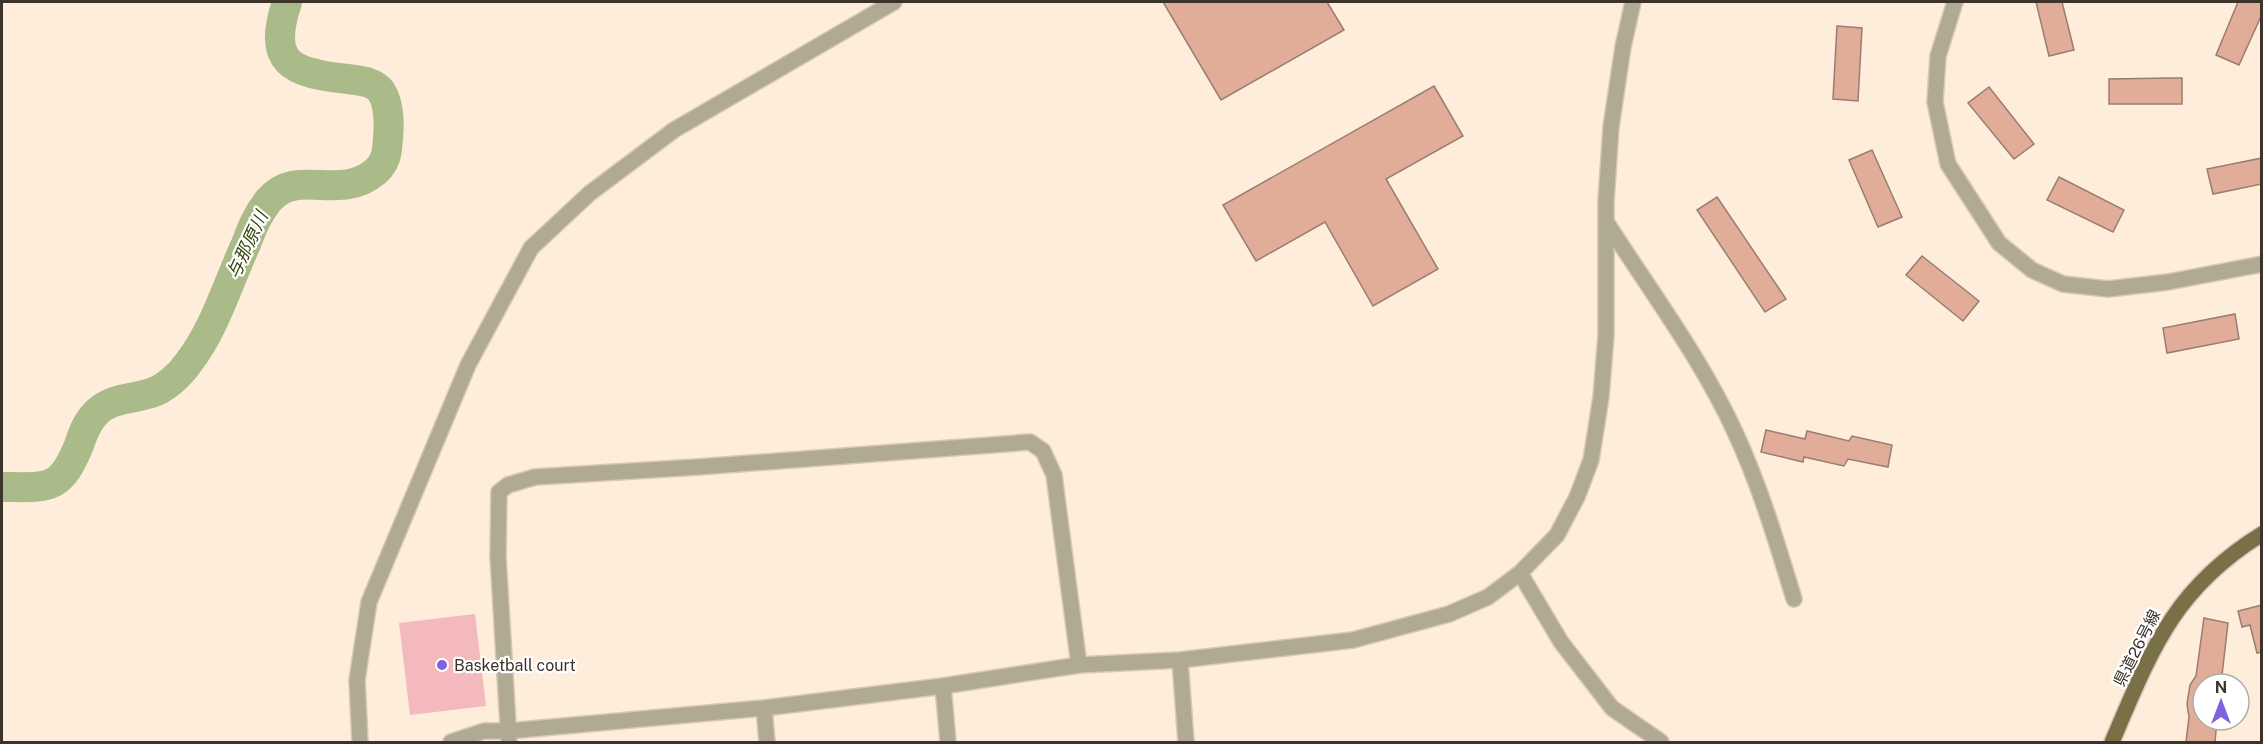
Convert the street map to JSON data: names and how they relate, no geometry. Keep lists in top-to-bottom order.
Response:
{
  "streets": {
    "main road": ["県道26号線"]
  },
  "water": ["与那原川"],
  "places": ["Basketball court"],
  "north": "top"
}
